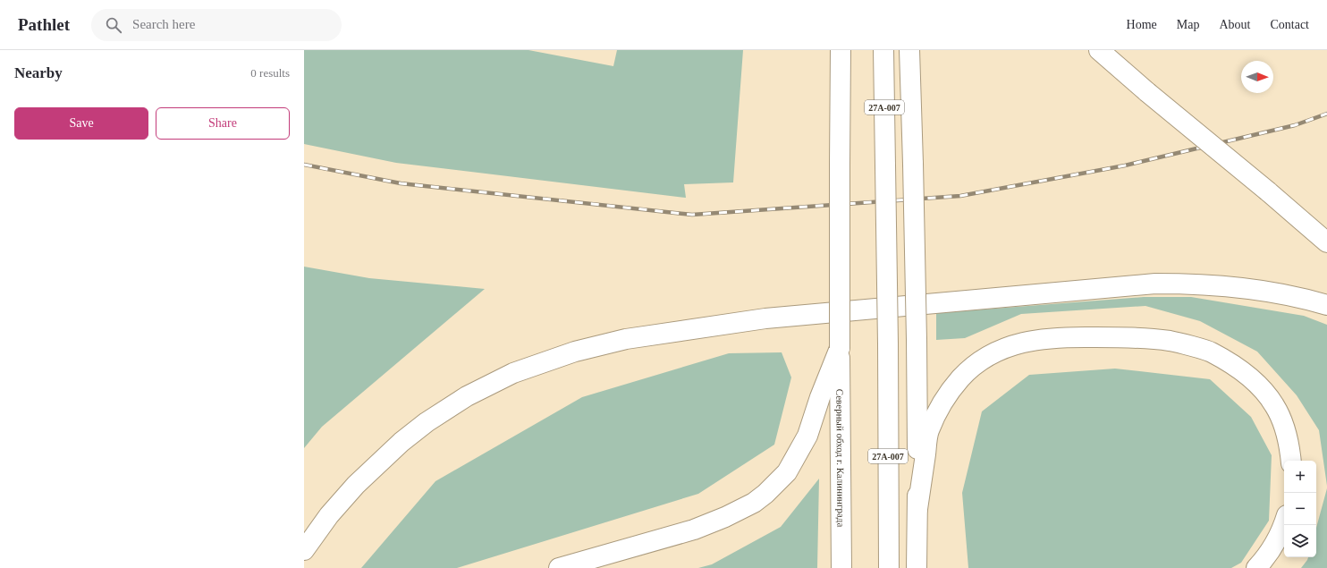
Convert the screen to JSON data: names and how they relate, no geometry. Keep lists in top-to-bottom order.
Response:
{
  "streets": {
    "highway": ["27А-007", "Северный обход г. Калининграда"]
  },
  "north": "right",
  "page": {
    "header": "Pathlet",
    "search": "Search here",
    "nav": [
      "Home",
      "Map",
      "About",
      "Contact"
    ],
    "heading": ["Nearby", "0 results"],
    "buttons": ["Save", "Share"],
    "map_buttons": ["+", "−"]
  }
}
